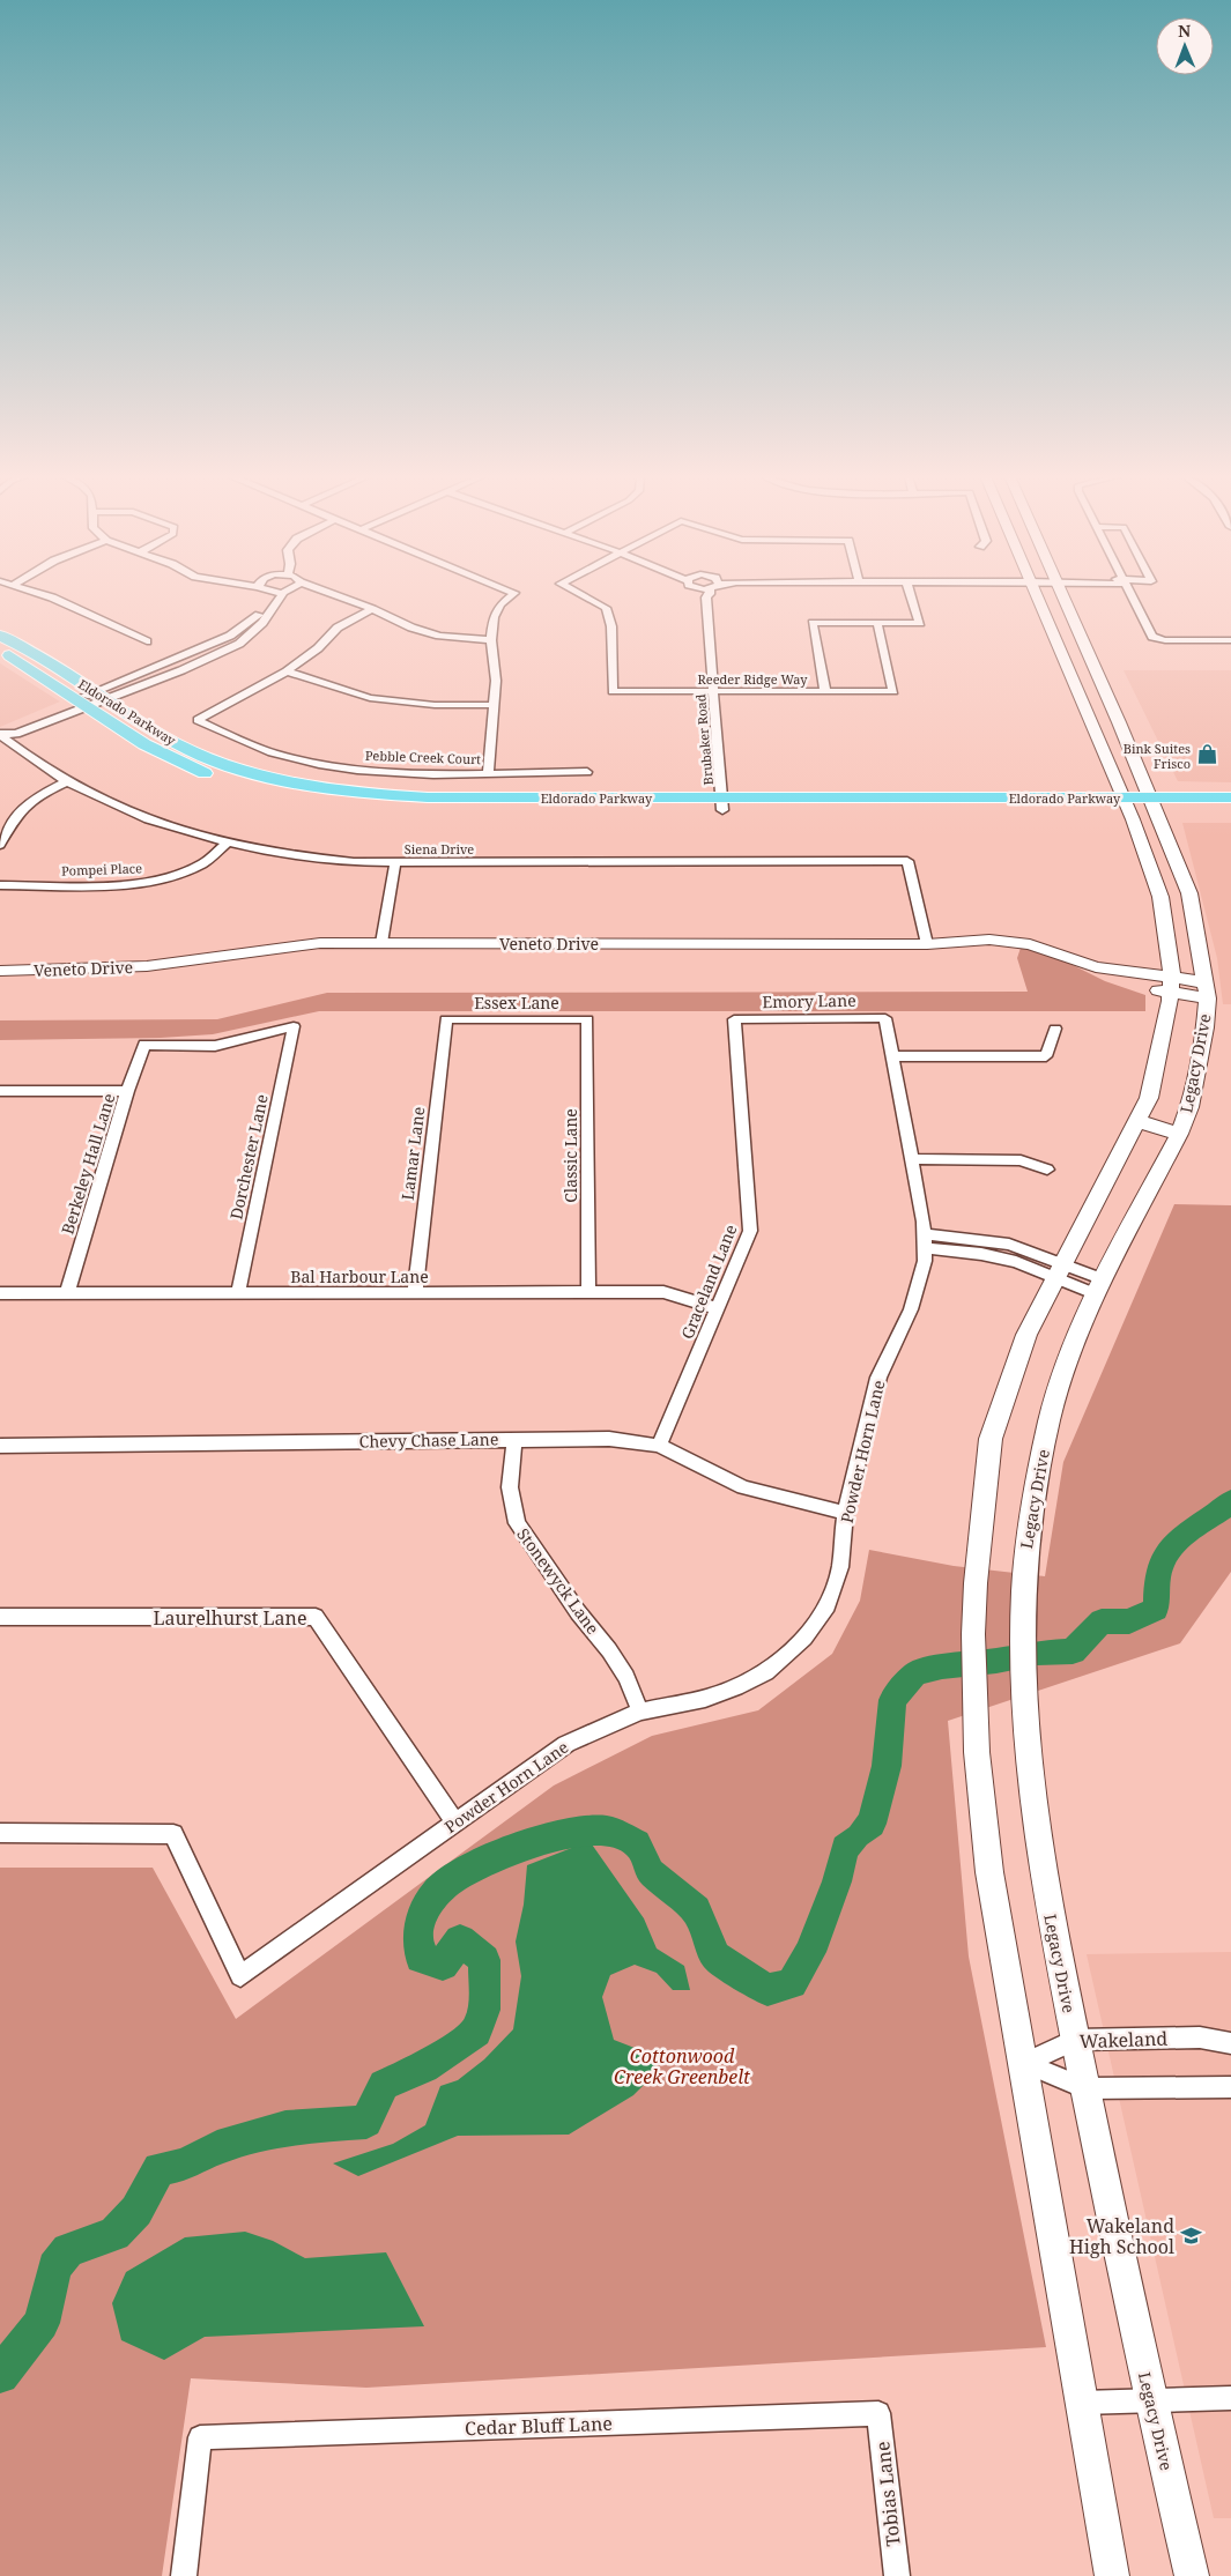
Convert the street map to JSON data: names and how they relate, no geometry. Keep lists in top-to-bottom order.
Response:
{
  "streets": {
    "main road": ["Eldorado Parkway", "Veneto Drive", "Legacy Drive"],
    "street": [
      "Reeder Ridge Way",
      "Brubaker Road",
      "Pebble Creek Court",
      "Siena Drive",
      "Pompei Place",
      "Emory Lane",
      "Essex Lane",
      "Lamar Lane",
      "Classic Lane",
      "Dorchester Lane",
      "Berkeley Hall Lane",
      "Bal Harbour Lane",
      "Graceland Lane",
      "Chevy Chase Lane",
      "Powder Horn Lane",
      "Stonewyck Lane",
      "Laurelhurst Lane",
      "Wakeland",
      "Cedar Bluff Lane",
      "Tobias Lane"
    ]
  },
  "crossings": [
    ["Reeder Ridge Way", "Brubaker Road"],
    ["Eldorado Parkway", "Brubaker Road"],
    ["Eldorado Parkway", "Legacy Drive"],
    ["Siena Drive", "Pompei Place"],
    ["Siena Drive", "Veneto Drive"],
    ["Veneto Drive", "Legacy Drive"],
    ["Emory Lane", "Graceland Lane"],
    ["Emory Lane", "Powder Horn Lane"],
    ["Essex Lane", "Lamar Lane"],
    ["Essex Lane", "Classic Lane"],
    ["Legacy Drive", "Wakeland"],
    ["Lamar Lane", "Bal Harbour Lane"],
    ["Classic Lane", "Bal Harbour Lane"],
    ["Dorchester Lane", "Berkeley Hall Lane"],
    ["Dorchester Lane", "Bal Harbour Lane"],
    ["Berkeley Hall Lane", "Bal Harbour Lane"],
    ["Bal Harbour Lane", "Graceland Lane"],
    ["Graceland Lane", "Chevy Chase Lane"],
    ["Chevy Chase Lane", "Powder Horn Lane"],
    ["Chevy Chase Lane", "Stonewyck Lane"],
    ["Powder Horn Lane", "Stonewyck Lane"],
    ["Powder Horn Lane", "Laurelhurst Lane"],
    ["Cedar Bluff Lane", "Tobias Lane"]
  ],
  "parks": ["Cottonwood Creek Greenbelt"],
  "places": {
    "shop": ["Bink Suites Frisco"],
    "school or university": ["Wakeland High School"]
  },
  "north": "top"
}
